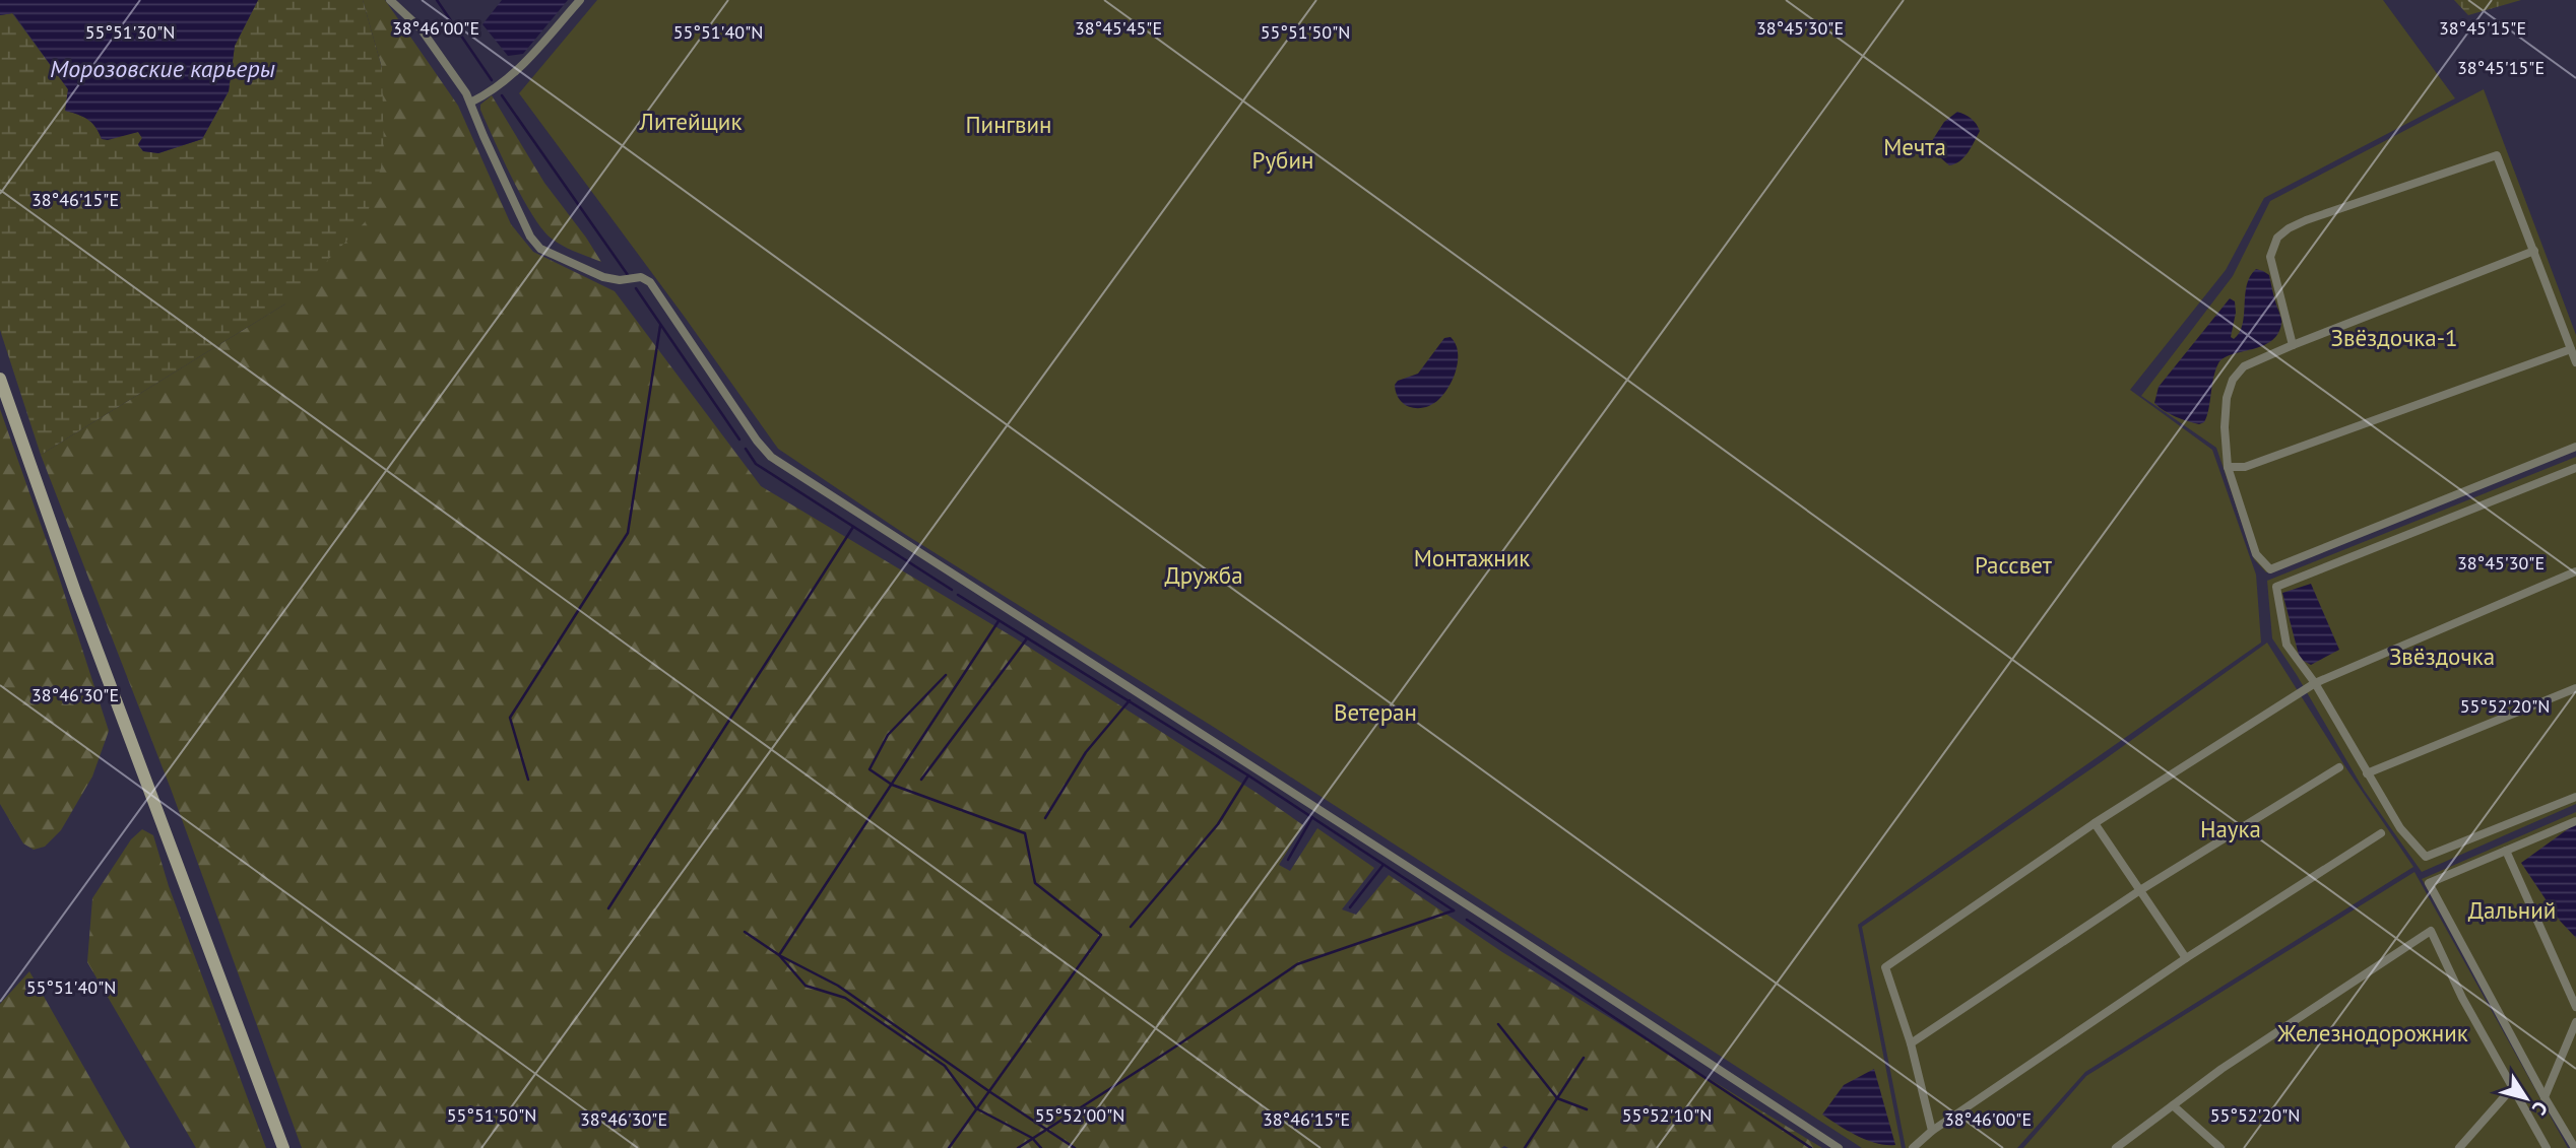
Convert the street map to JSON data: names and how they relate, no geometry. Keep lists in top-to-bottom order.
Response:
{
  "water": ["Морозовские карьеры"],
  "parks": [
    "Литейщик",
    "Пингвин",
    "Мечта",
    "Рубин",
    "Звёздочка-1",
    "Монтажник",
    "Рассвет",
    "Дружба",
    "Звёздочка",
    "Ветеран",
    "Наука",
    "Дальний",
    "Железнодорожник"
  ],
  "north": "bottom right",
  "coordinates": [
    "38°46'00\"E",
    "38°45'45\"E",
    "38°45'30\"E",
    "38°45'15\"E",
    "55°51'50\"N",
    "55°51'30\"N",
    "55°51'40\"N",
    "38°46'15\"E",
    "38°46'30\"E",
    "55°52'20\"N",
    "55°52'00\"N",
    "55°52'10\"N"
  ]
}
